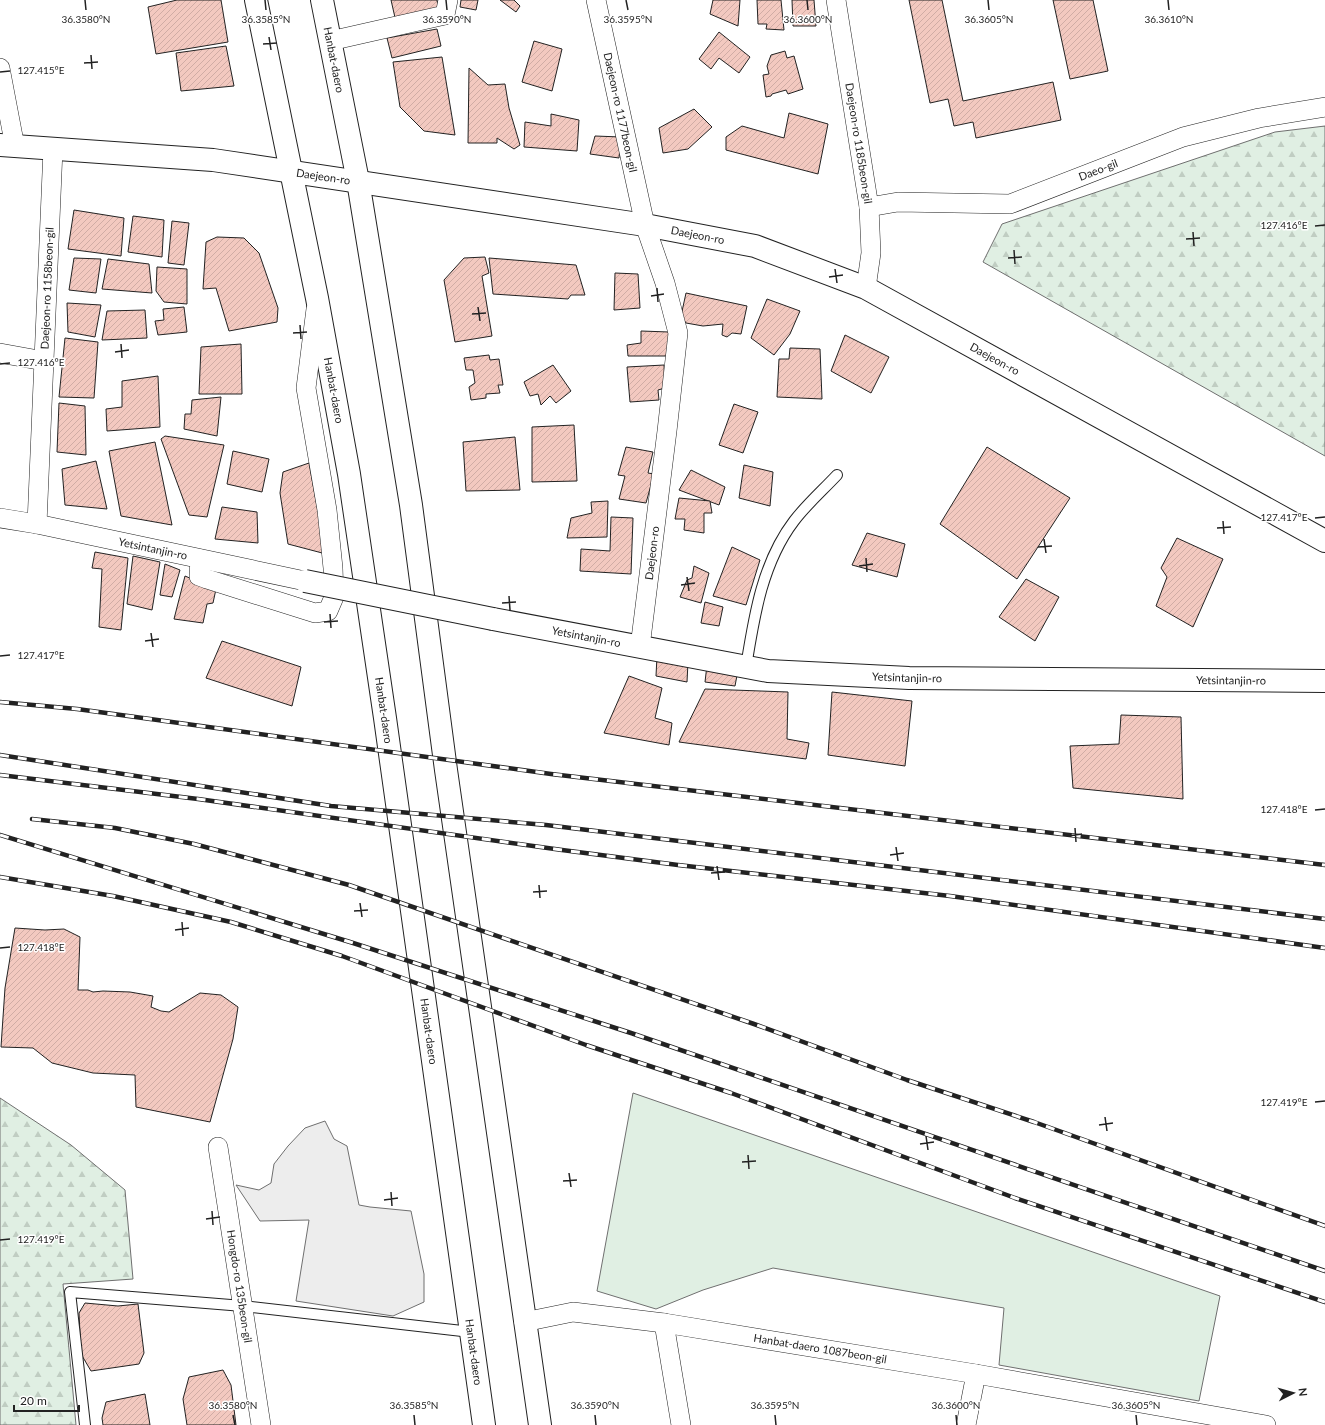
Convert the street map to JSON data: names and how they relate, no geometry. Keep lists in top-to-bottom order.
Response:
{
  "streets": {
    "main road": ["Hanbat-daero", "Daejeon-ro", "Yetsintanjin-ro"],
    "street": [
      "Daejeon-ro 1177beon-gil",
      "Daejeon-ro 1185beon-gil",
      "Daeo-gil",
      "Daejeon-ro 1158beon-gil",
      "Hongdo-ro 135beon-gil",
      "Hanbat-daero 1087beon-gil"
    ]
  },
  "crossings": [
    ["Hanbat-daero", "Daejeon-ro"],
    ["Hanbat-daero", "Hanbat-daero 1087beon-gil"],
    ["Daejeon-ro 1177beon-gil", "Daejeon-ro"],
    ["Daejeon-ro 1185beon-gil", "Daeo-gil"],
    ["Daejeon-ro 1185beon-gil", "Daejeon-ro"],
    ["Daejeon-ro", "Daejeon-ro 1158beon-gil"],
    ["Daejeon-ro", "Yetsintanjin-ro"],
    ["Daejeon-ro 1158beon-gil", "Yetsintanjin-ro"]
  ],
  "scale_bar": "20 m",
  "north": "right",
  "coordinates": [
    "36.3580°N",
    "36.3585°N",
    "36.3590°N",
    "36.3595°N",
    "36.3600°N",
    "36.3605°N",
    "36.3610°N",
    "127.415°E",
    "127.416°E",
    "127.417°E",
    "127.418°E",
    "127.419°E"
  ]
}
